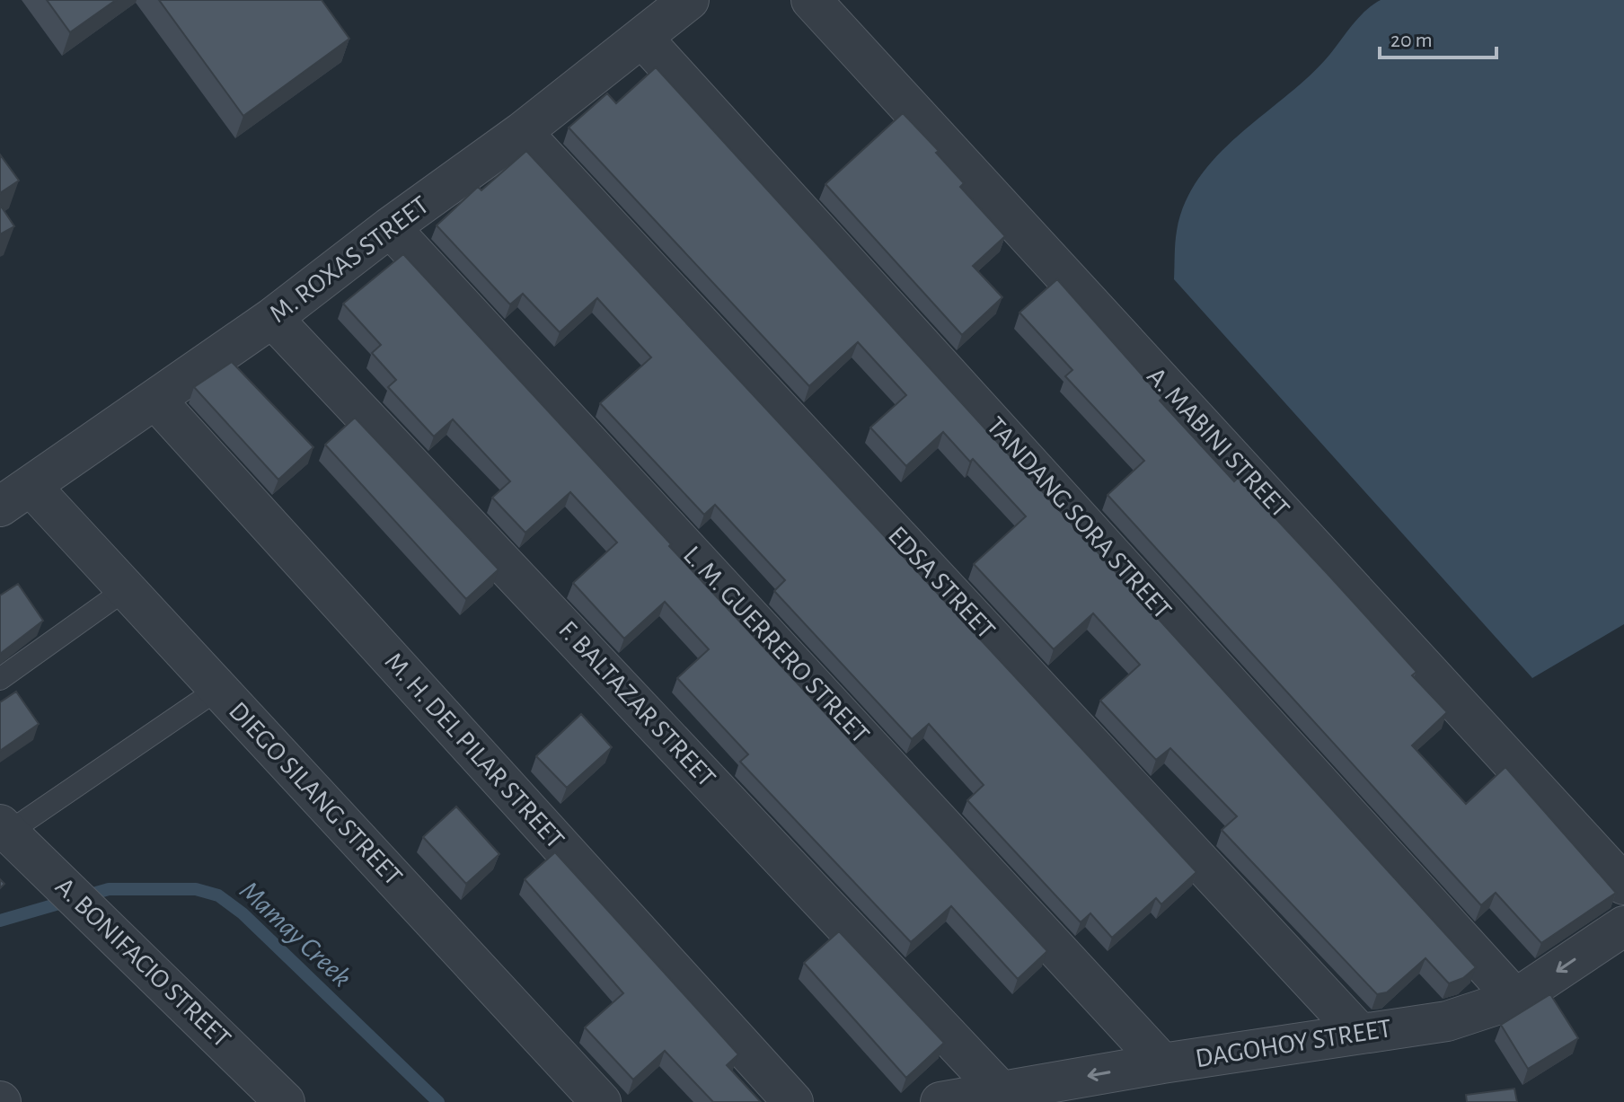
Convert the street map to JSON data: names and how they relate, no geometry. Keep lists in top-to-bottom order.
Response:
{
  "streets": {
    "street": [
      "M. ROXAS STREET",
      "A. MABINI STREET",
      "TANDANG SORA STREET",
      "EDSA STREET",
      "L. M. GUERRERO STREET",
      "F. BALTAZAR STREET",
      "M. H. DEL PILAR STREET",
      "DIEGO SILANG STREET",
      "A. BONIFACIO STREET",
      "DAGOHOY STREET"
    ]
  },
  "crossings": [
    ["M. ROXAS STREET", "TANDANG SORA STREET"],
    ["M. ROXAS STREET", "EDSA STREET"],
    ["M. ROXAS STREET", "L. M. GUERRERO STREET"],
    ["M. ROXAS STREET", "F. BALTAZAR STREET"],
    ["M. ROXAS STREET", "M. H. DEL PILAR STREET"],
    ["M. ROXAS STREET", "DIEGO SILANG STREET"],
    ["TANDANG SORA STREET", "DAGOHOY STREET"],
    ["EDSA STREET", "DAGOHOY STREET"],
    ["L. M. GUERRERO STREET", "DAGOHOY STREET"],
    ["F. BALTAZAR STREET", "DAGOHOY STREET"]
  ],
  "one_way": ["DAGOHOY STREET"],
  "water": ["Mamay Creek"],
  "scale_bar": "20 m"
}
